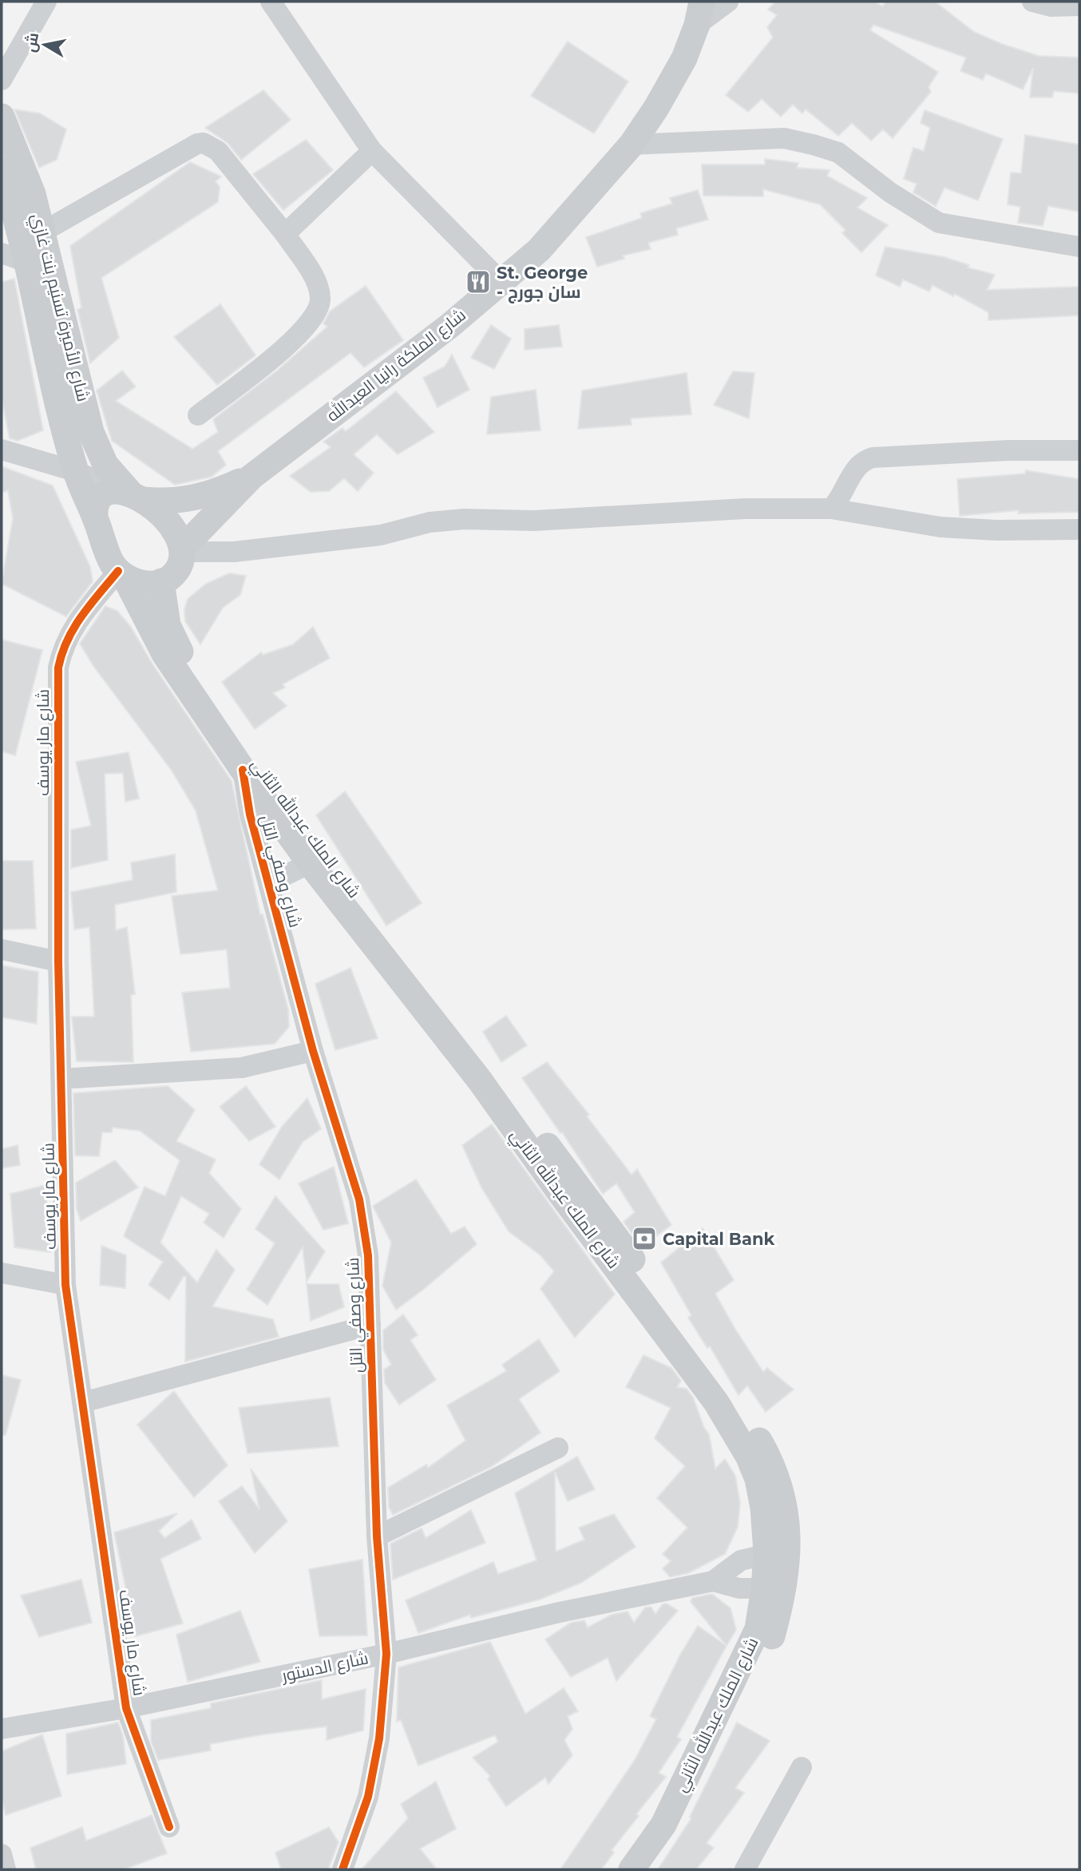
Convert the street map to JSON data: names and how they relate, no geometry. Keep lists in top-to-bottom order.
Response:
{
  "streets": {
    "main road": ["شارع الأميرة تسنيم بنت غازي", "شارع الملكة رانيا العبدالله", "شارع الملك عبدالله الثاني"],
    "street": ["شارع مار يوسف", "شارع وصفي التل", "شارع الدستور"]
  },
  "crossings": [
    ["شارع الأميرة تسنيم بنت غازي", "شارع الملكة رانيا العبدالله"],
    ["شارع الأميرة تسنيم بنت غازي", "شارع مار يوسف"],
    ["شارع الأميرة تسنيم بنت غازي", "شارع الملك عبدالله الثاني"],
    ["شارع الملكة رانيا العبدالله", "شارع مار يوسف"],
    ["شارع الملكة رانيا العبدالله", "شارع الملك عبدالله الثاني"],
    ["شارع مار يوسف", "شارع الملك عبدالله الثاني"],
    ["شارع مار يوسف", "شارع الدستور"],
    ["شارع الملك عبدالله الثاني", "شارع وصفي التل"],
    ["شارع الملك عبدالله الثاني", "شارع الدستور"],
    ["شارع وصفي التل", "شارع الدستور"]
  ],
  "places": {
    "restaurant": ["St. George - سان جورج"],
    "bank": ["Capital Bank"]
  },
  "north": "left"
}
